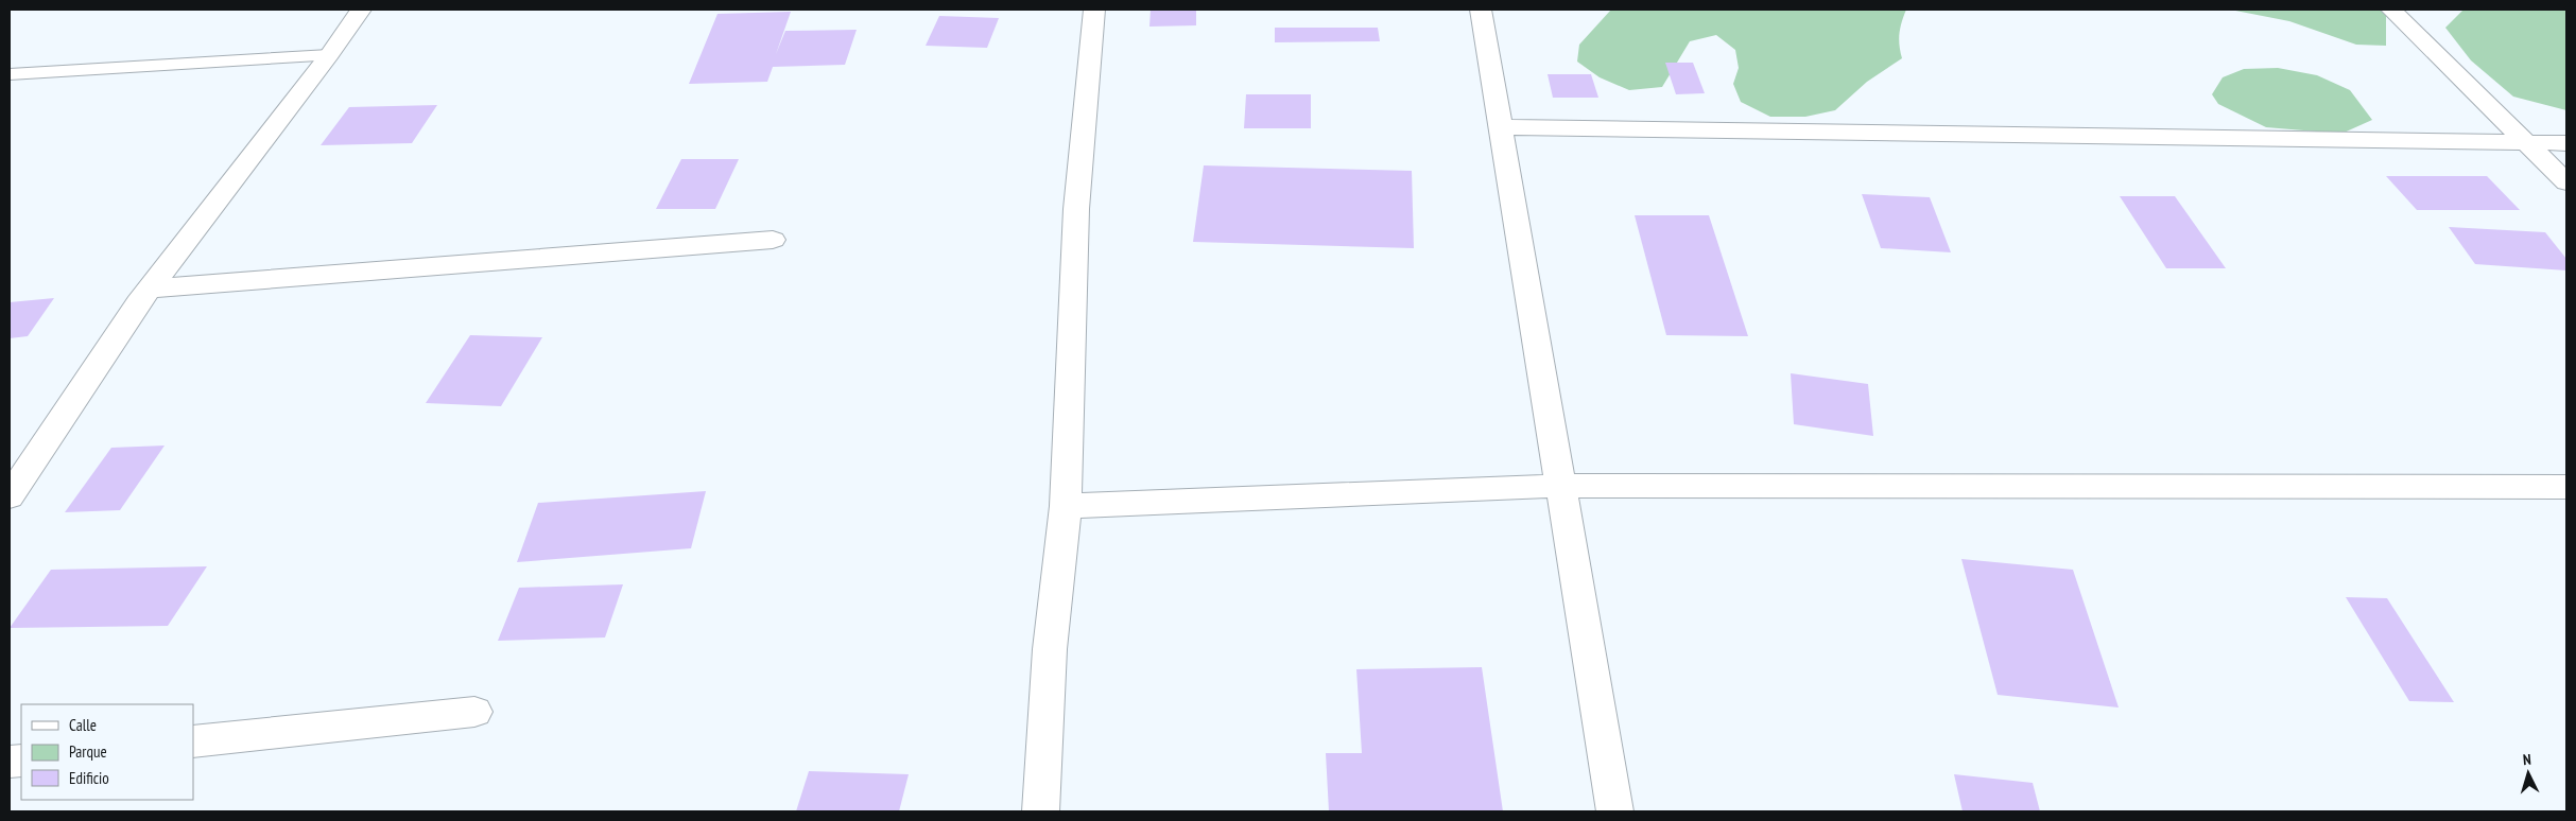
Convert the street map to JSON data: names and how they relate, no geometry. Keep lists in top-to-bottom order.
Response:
{
  "legend": ["Calle", "Parque", "Edificio"],
  "north": "top"
}
